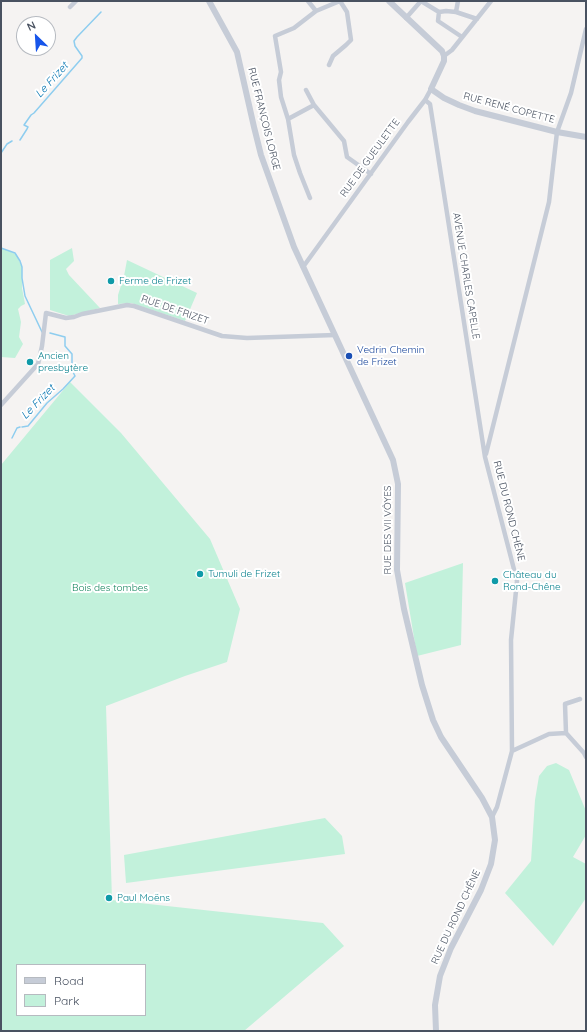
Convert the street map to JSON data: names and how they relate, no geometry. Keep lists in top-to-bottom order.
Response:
{
  "streets": {
    "street": [
      "RUE RENÉ COPETTE",
      "RUE FRANÇOIS LORGE",
      "RUE DE GUEULETTE",
      "AVENUE CHARLES CAPELLE",
      "RUE DE FRIZET",
      "RUE DU ROND CHÊNE",
      "RUE DES VII VÔYES"
    ]
  },
  "crossings": [
    ["RUE RENÉ COPETTE", "RUE DE GUEULETTE"],
    ["RUE RENÉ COPETTE", "RUE DU ROND CHÊNE"],
    ["RUE FRANÇOIS LORGE", "RUE DE GUEULETTE"],
    ["RUE FRANÇOIS LORGE", "RUE DES VII VÔYES"],
    ["RUE DE GUEULETTE", "AVENUE CHARLES CAPELLE"],
    ["RUE DE GUEULETTE", "RUE DES VII VÔYES"],
    ["AVENUE CHARLES CAPELLE", "RUE DU ROND CHÊNE"],
    ["RUE DE FRIZET", "RUE DES VII VÔYES"],
    ["RUE DU ROND CHÊNE", "RUE DES VII VÔYES"]
  ],
  "water": ["Le Frizet"],
  "parks": ["Bois des tombes"],
  "places": [
    "Ferme de Frizet",
    "Vedrin Chemin de Frizet",
    "Ancien presbytère",
    "Tumuli de Frizet",
    "Château du Rond-Chêne",
    "Paul Moëns"
  ],
  "legend": ["Road", "Park"],
  "north": "top left"
}
